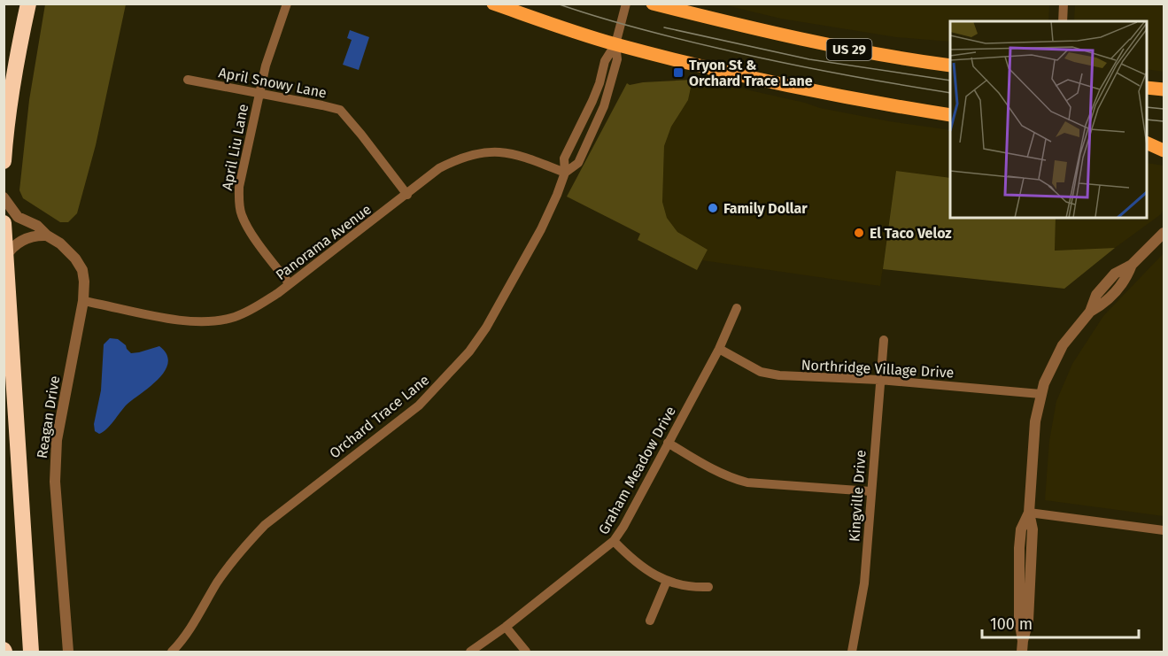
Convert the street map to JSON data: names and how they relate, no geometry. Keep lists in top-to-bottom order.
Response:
{
  "streets": {
    "main road": ["US 29"],
    "street": [
      "April Snowy Lane",
      "April Liu Lane",
      "Panorama Avenue",
      "Northridge Village Drive",
      "Orchard Trace Lane",
      "Reagan Drive",
      "Graham Meadow Drive",
      "Kingville Drive"
    ]
  },
  "crossings": [
    ["April Snowy Lane", "April Liu Lane"],
    ["April Snowy Lane", "Panorama Avenue"],
    ["April Liu Lane", "Panorama Avenue"],
    ["Panorama Avenue", "Orchard Trace Lane"],
    ["Panorama Avenue", "Reagan Drive"],
    ["Northridge Village Drive", "Graham Meadow Drive"],
    ["Northridge Village Drive", "Kingville Drive"]
  ],
  "places": {
    "transit": ["Tryon St & Orchard Trace Lane"],
    "other": ["Family Dollar", "El Taco Veloz"]
  },
  "scale_bar": "100 m"
}
